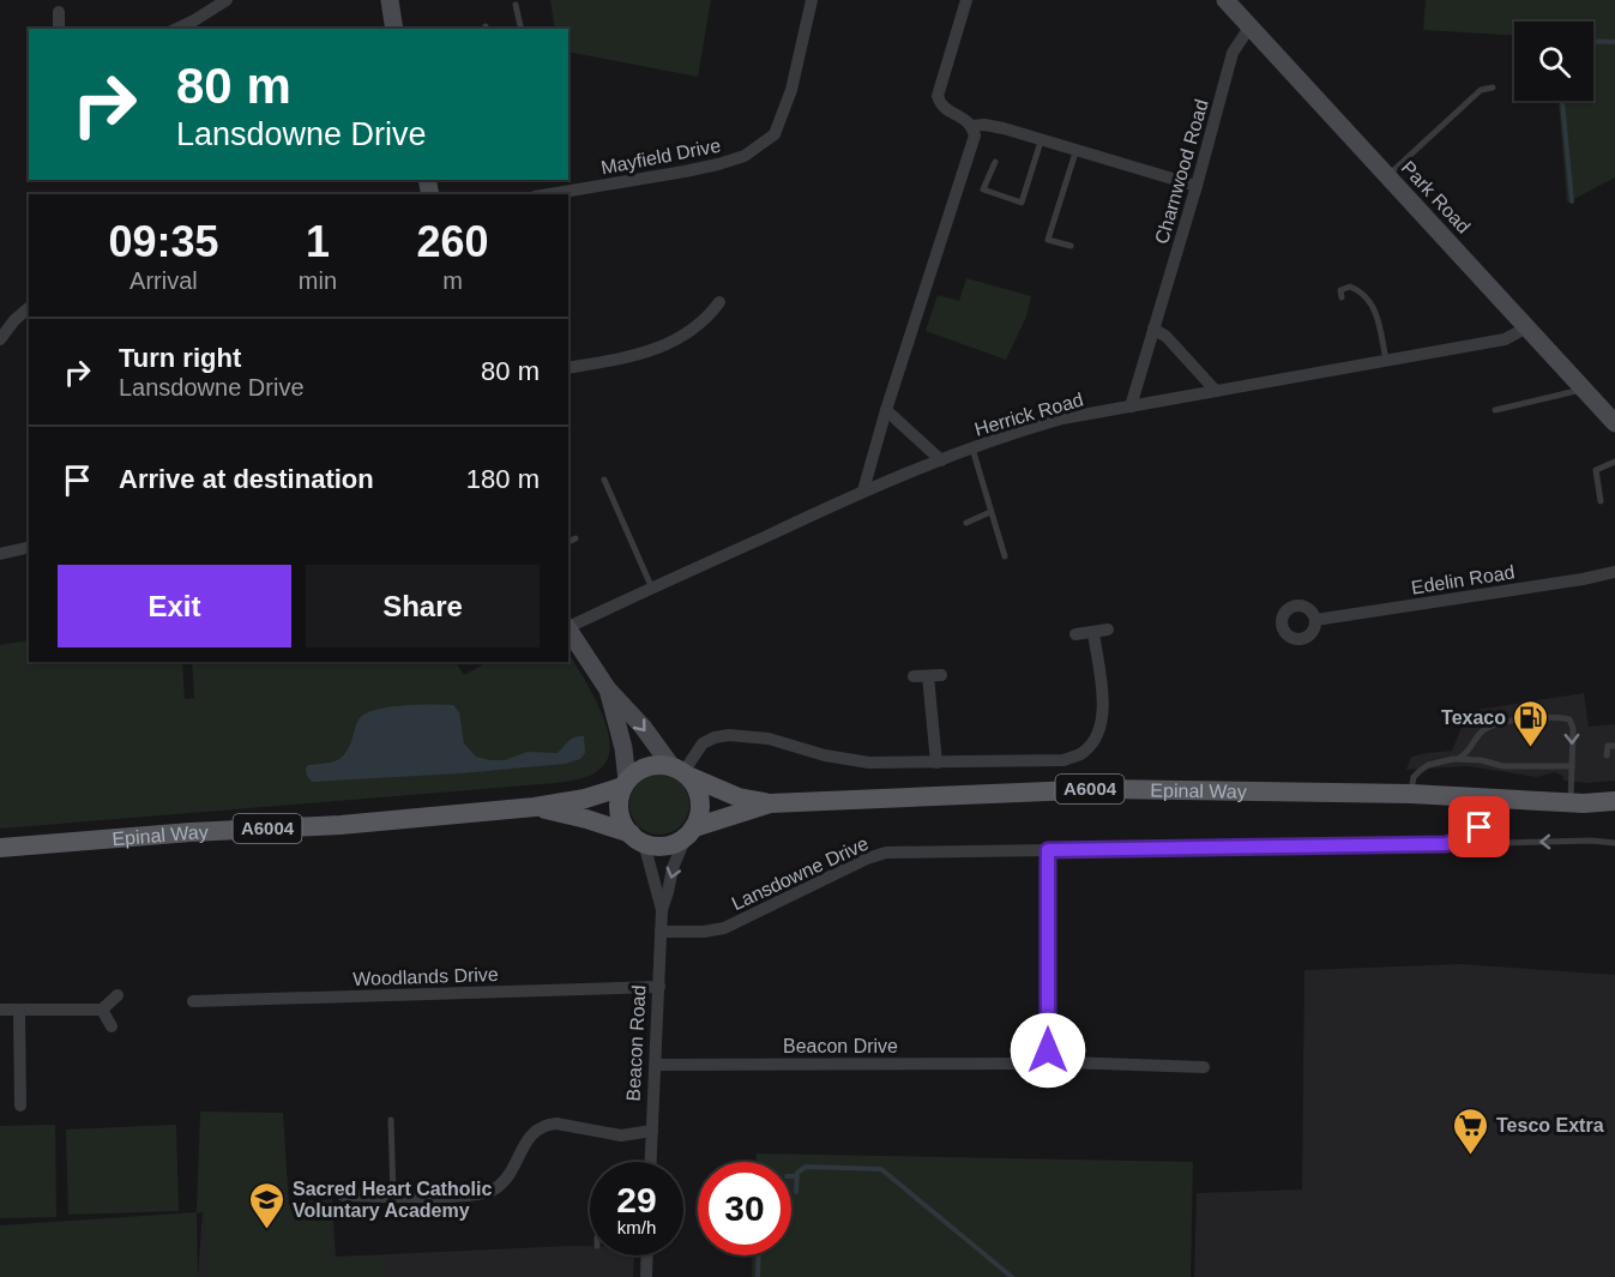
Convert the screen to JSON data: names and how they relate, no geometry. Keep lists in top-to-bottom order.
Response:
{
  "streets": {
    "main road": ["A6004", "Epinal Way"],
    "street": [
      "Mayfield Drive",
      "Charnwood Road",
      "Park Road",
      "Herrick Road",
      "Edelin Road",
      "Lansdowne Drive",
      "Woodlands Drive",
      "Beacon Road",
      "Beacon Drive"
    ]
  },
  "crossings": [
    ["Charnwood Road", "Park Road"],
    ["Charnwood Road", "Herrick Road"],
    ["Park Road", "Herrick Road"],
    ["Epinal Way", "Beacon Road"],
    ["Lansdowne Drive", "Beacon Road"],
    ["Woodlands Drive", "Beacon Road"],
    ["Beacon Road", "Beacon Drive"]
  ],
  "places": {
    "fuel station": ["Texaco"],
    "supermarket": ["Tesco Extra"],
    "school or university": ["Sacred Heart Catholic Voluntary Academy"]
  },
  "page": {
    "turn": ["80 m", "Lansdowne Drive"],
    "eta": [
      "09:35",
      "Arrival",
      "1",
      "min",
      "260",
      "m"
    ],
    "list": [
      {
        "name": "Turn right",
        "note": "Lansdowne Drive",
        "value": "80 m"
      },
      {
        "name": "Arrive at destination",
        "value": "180 m"
      }
    ],
    "buttons": ["Exit", "Share"],
    "speed": "29 km/h",
    "limit": "30"
  }
}
